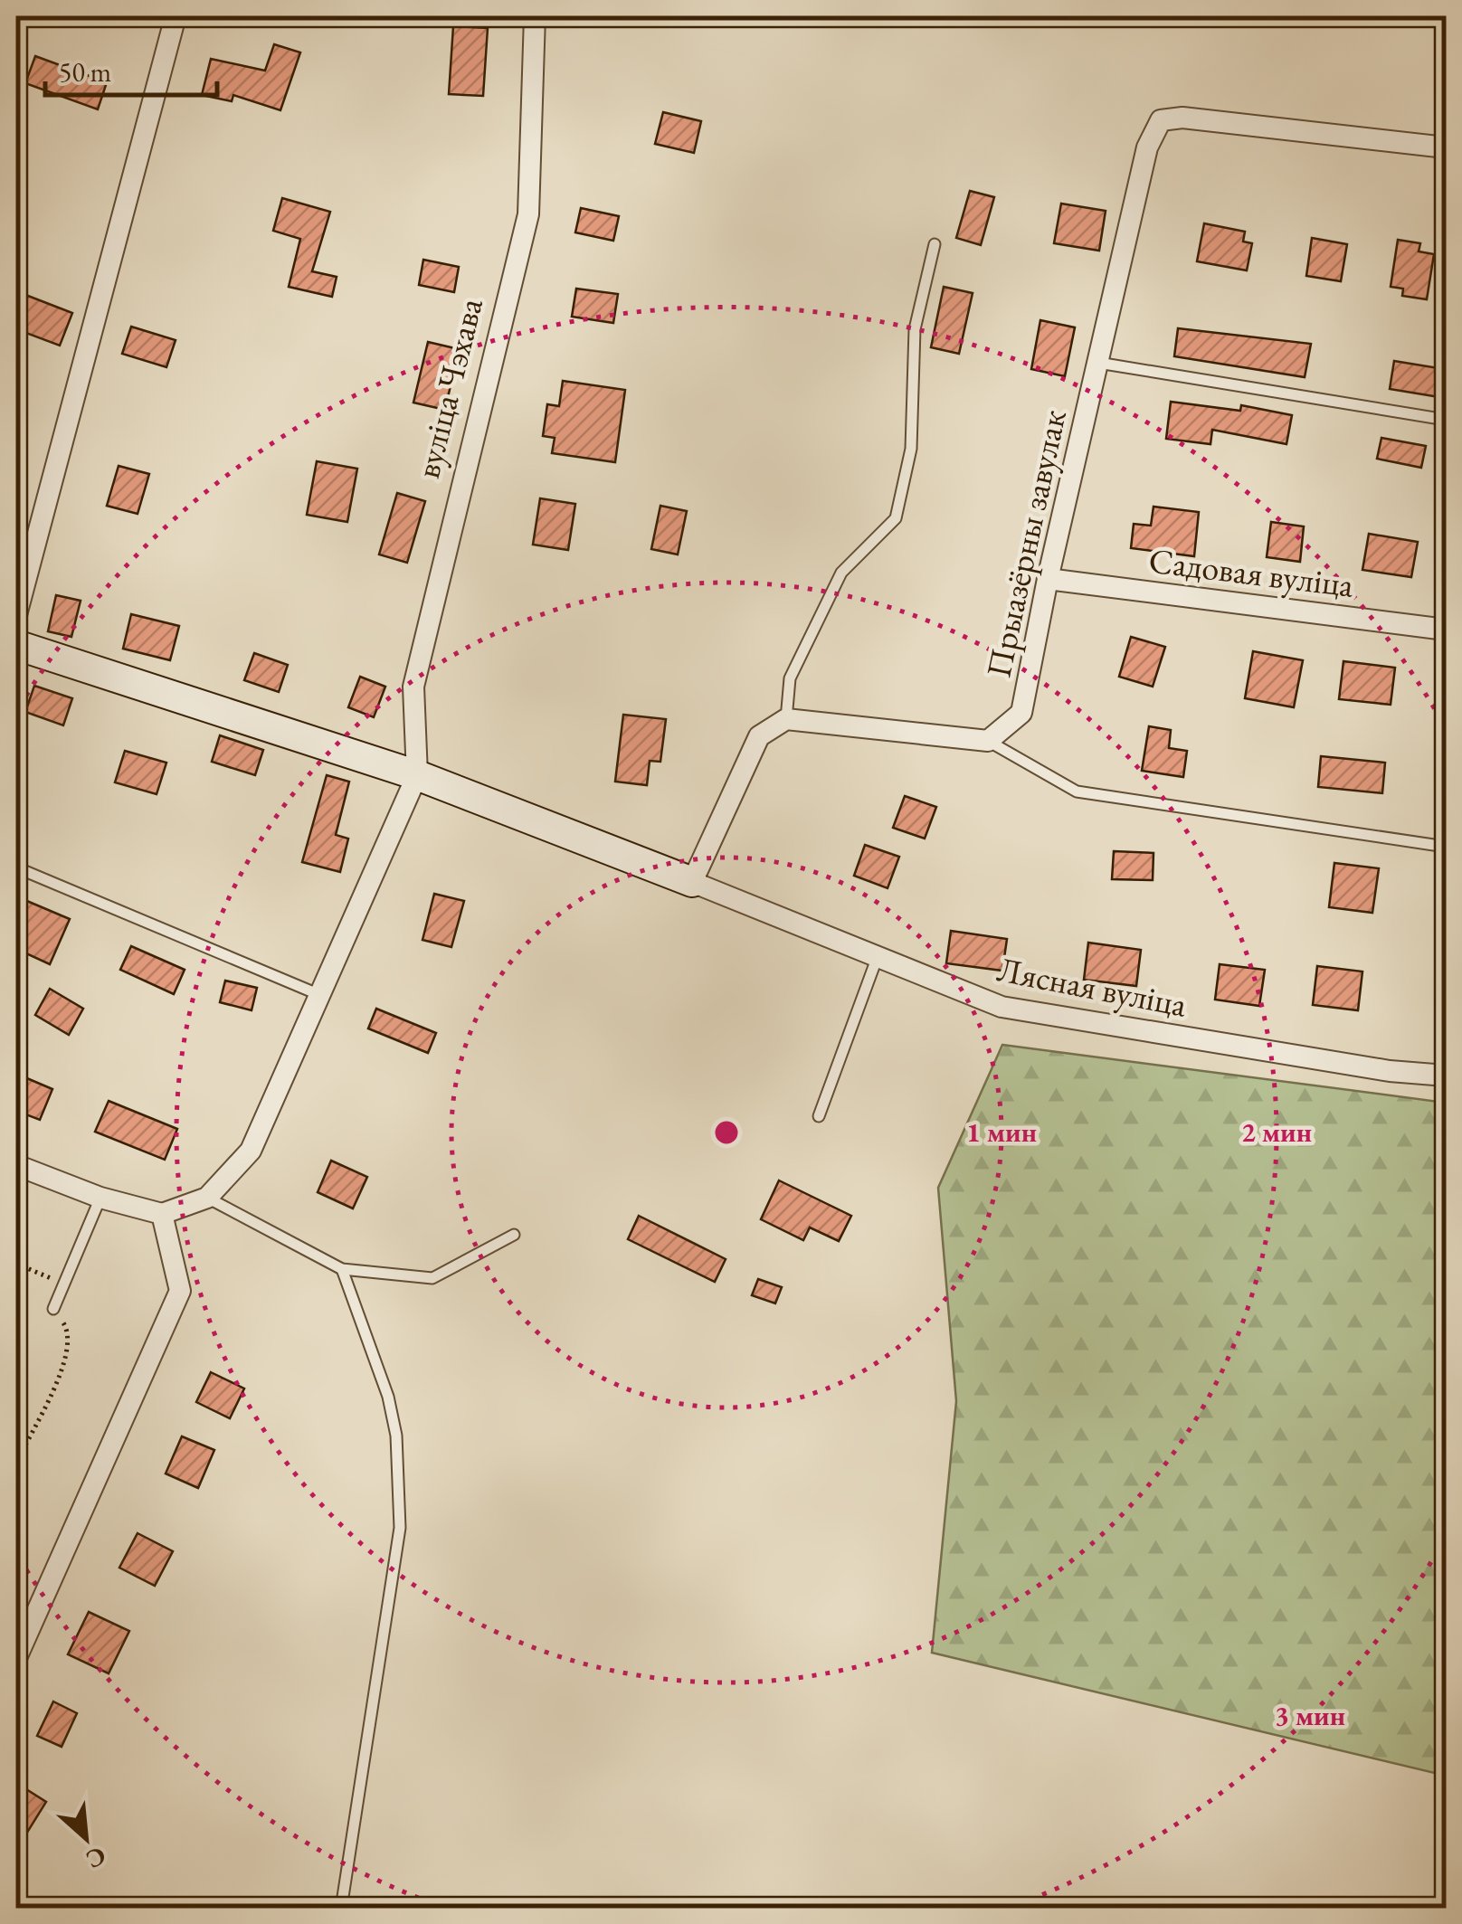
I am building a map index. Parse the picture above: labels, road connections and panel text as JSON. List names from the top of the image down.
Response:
{
  "streets": {
    "street": [
      "вуліца Чэхава",
      "Прыазёрны завулак",
      "Садовая вуліца",
      "Лясная вуліца"
    ]
  },
  "crossings": [
    ["Прыазёрны завулак", "Садовая вуліца"]
  ],
  "scale_bar": "50 m",
  "north": "bottom right",
  "rings": ["1 мин", "2 мин", "3 мин"]
}
